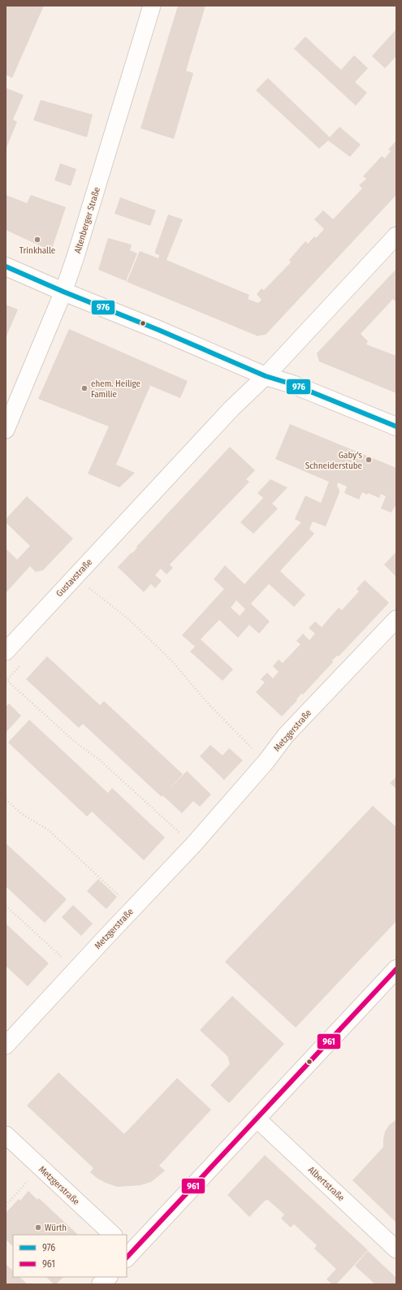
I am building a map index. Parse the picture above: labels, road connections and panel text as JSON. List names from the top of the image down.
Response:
{
  "streets": {
    "street": [
      "Altenberger Straße",
      "Gustavstraße",
      "Metzgerstraße",
      "Albertstraße"
    ]
  },
  "places": [
    "Trinkhalle",
    "ehem. Heilige Familie",
    "Gaby's Schneiderstube",
    "Würth"
  ],
  "lines": ["transit line 976", "transit line 961"],
  "legend": ["976", "961"]
}
